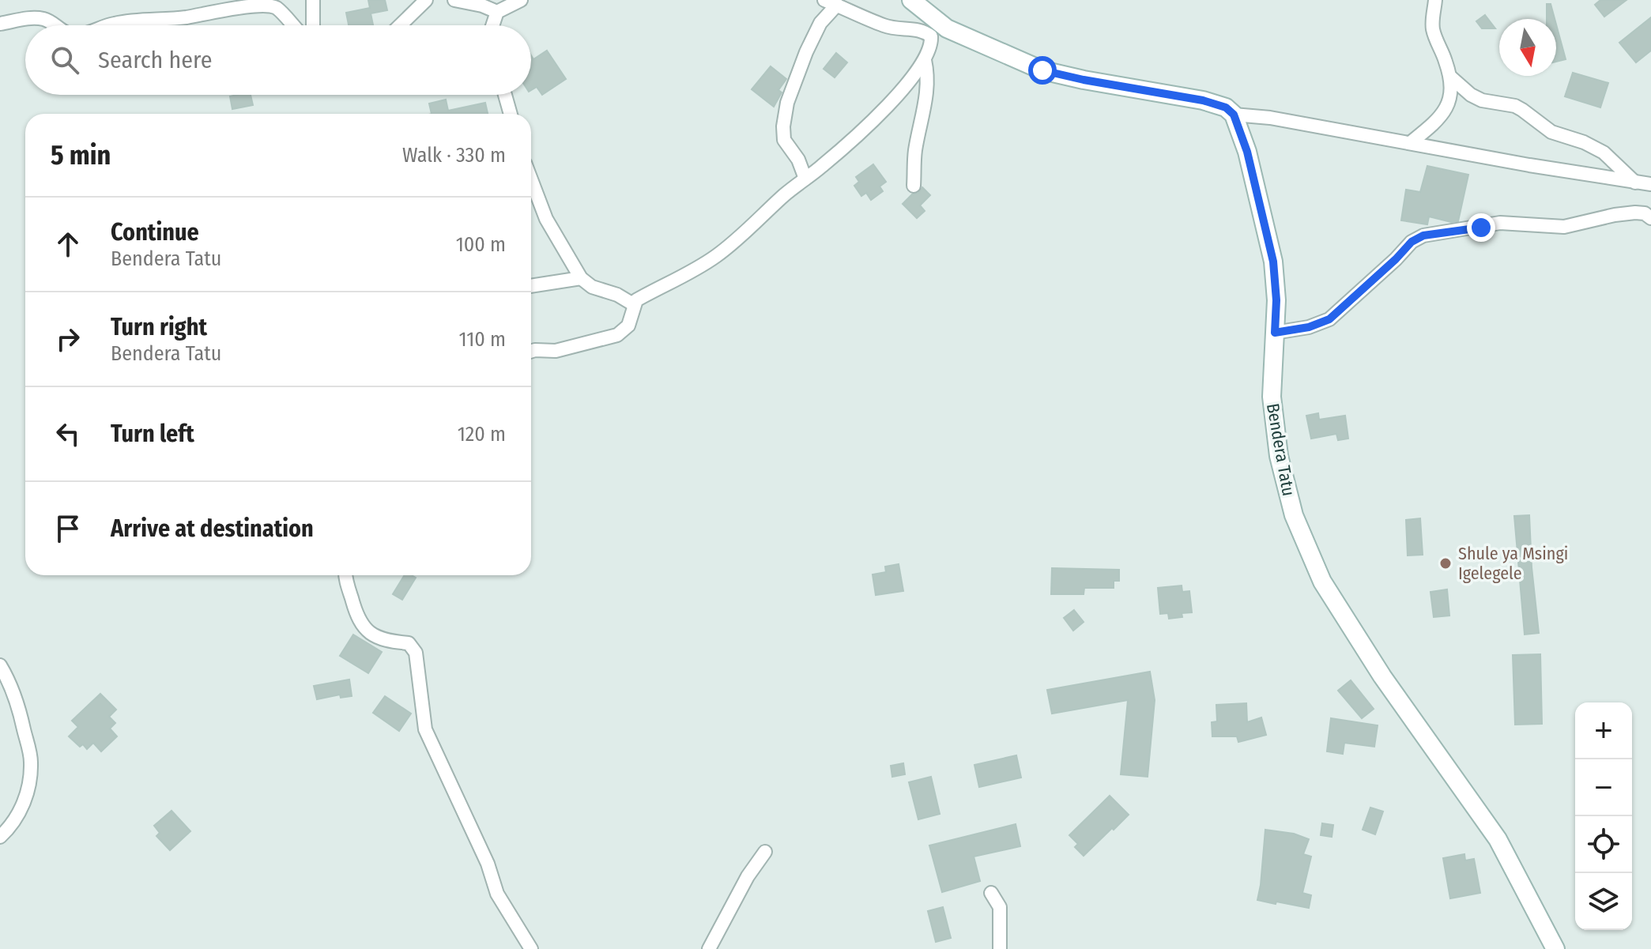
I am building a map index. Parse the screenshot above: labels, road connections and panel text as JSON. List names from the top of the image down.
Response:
{
  "streets": {
    "main road": ["Bendera Tatu"]
  },
  "places": ["Shule ya Msingi Igelegele"],
  "north": "bottom",
  "page": {
    "search": "Search here",
    "heading": ["5 min", "Walk · 330 m"],
    "list": [
      ["Continue", "Bendera Tatu", "100 m"],
      ["Turn right", "Bendera Tatu", "110 m"],
      ["Turn left", "120 m"],
      "Arrive at destination"
    ],
    "map_buttons": ["+", "−"]
  }
}
